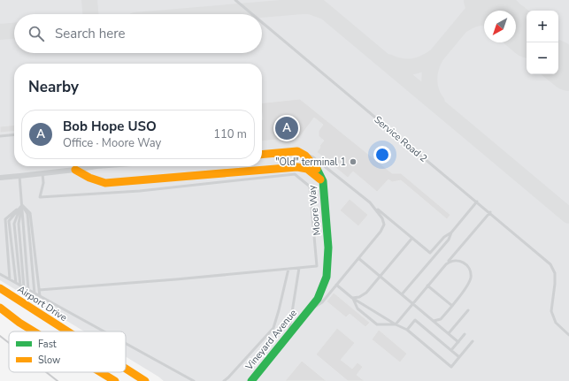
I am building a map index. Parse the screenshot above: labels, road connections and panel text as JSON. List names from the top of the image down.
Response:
{
  "streets": {
    "street": ["Moore Way", "Airport Drive", "Vineyard Avenue"],
    "lane": ["Service Road 2"]
  },
  "crossings": [
    ["Moore Way", "Vineyard Avenue"]
  ],
  "places": ["\"Old\" terminal 1"],
  "legend": ["Fast", "Slow"],
  "north": "bottom left",
  "page": {
    "map_buttons": ["+", "−"],
    "search": "Search here",
    "heading": "Nearby",
    "list": [
      {
        "mark": "A",
        "name": "Bob Hope USO",
        "note": "Office · Moore Way",
        "value": "110 m"
      }
    ],
    "pins": "A"
  }
}
